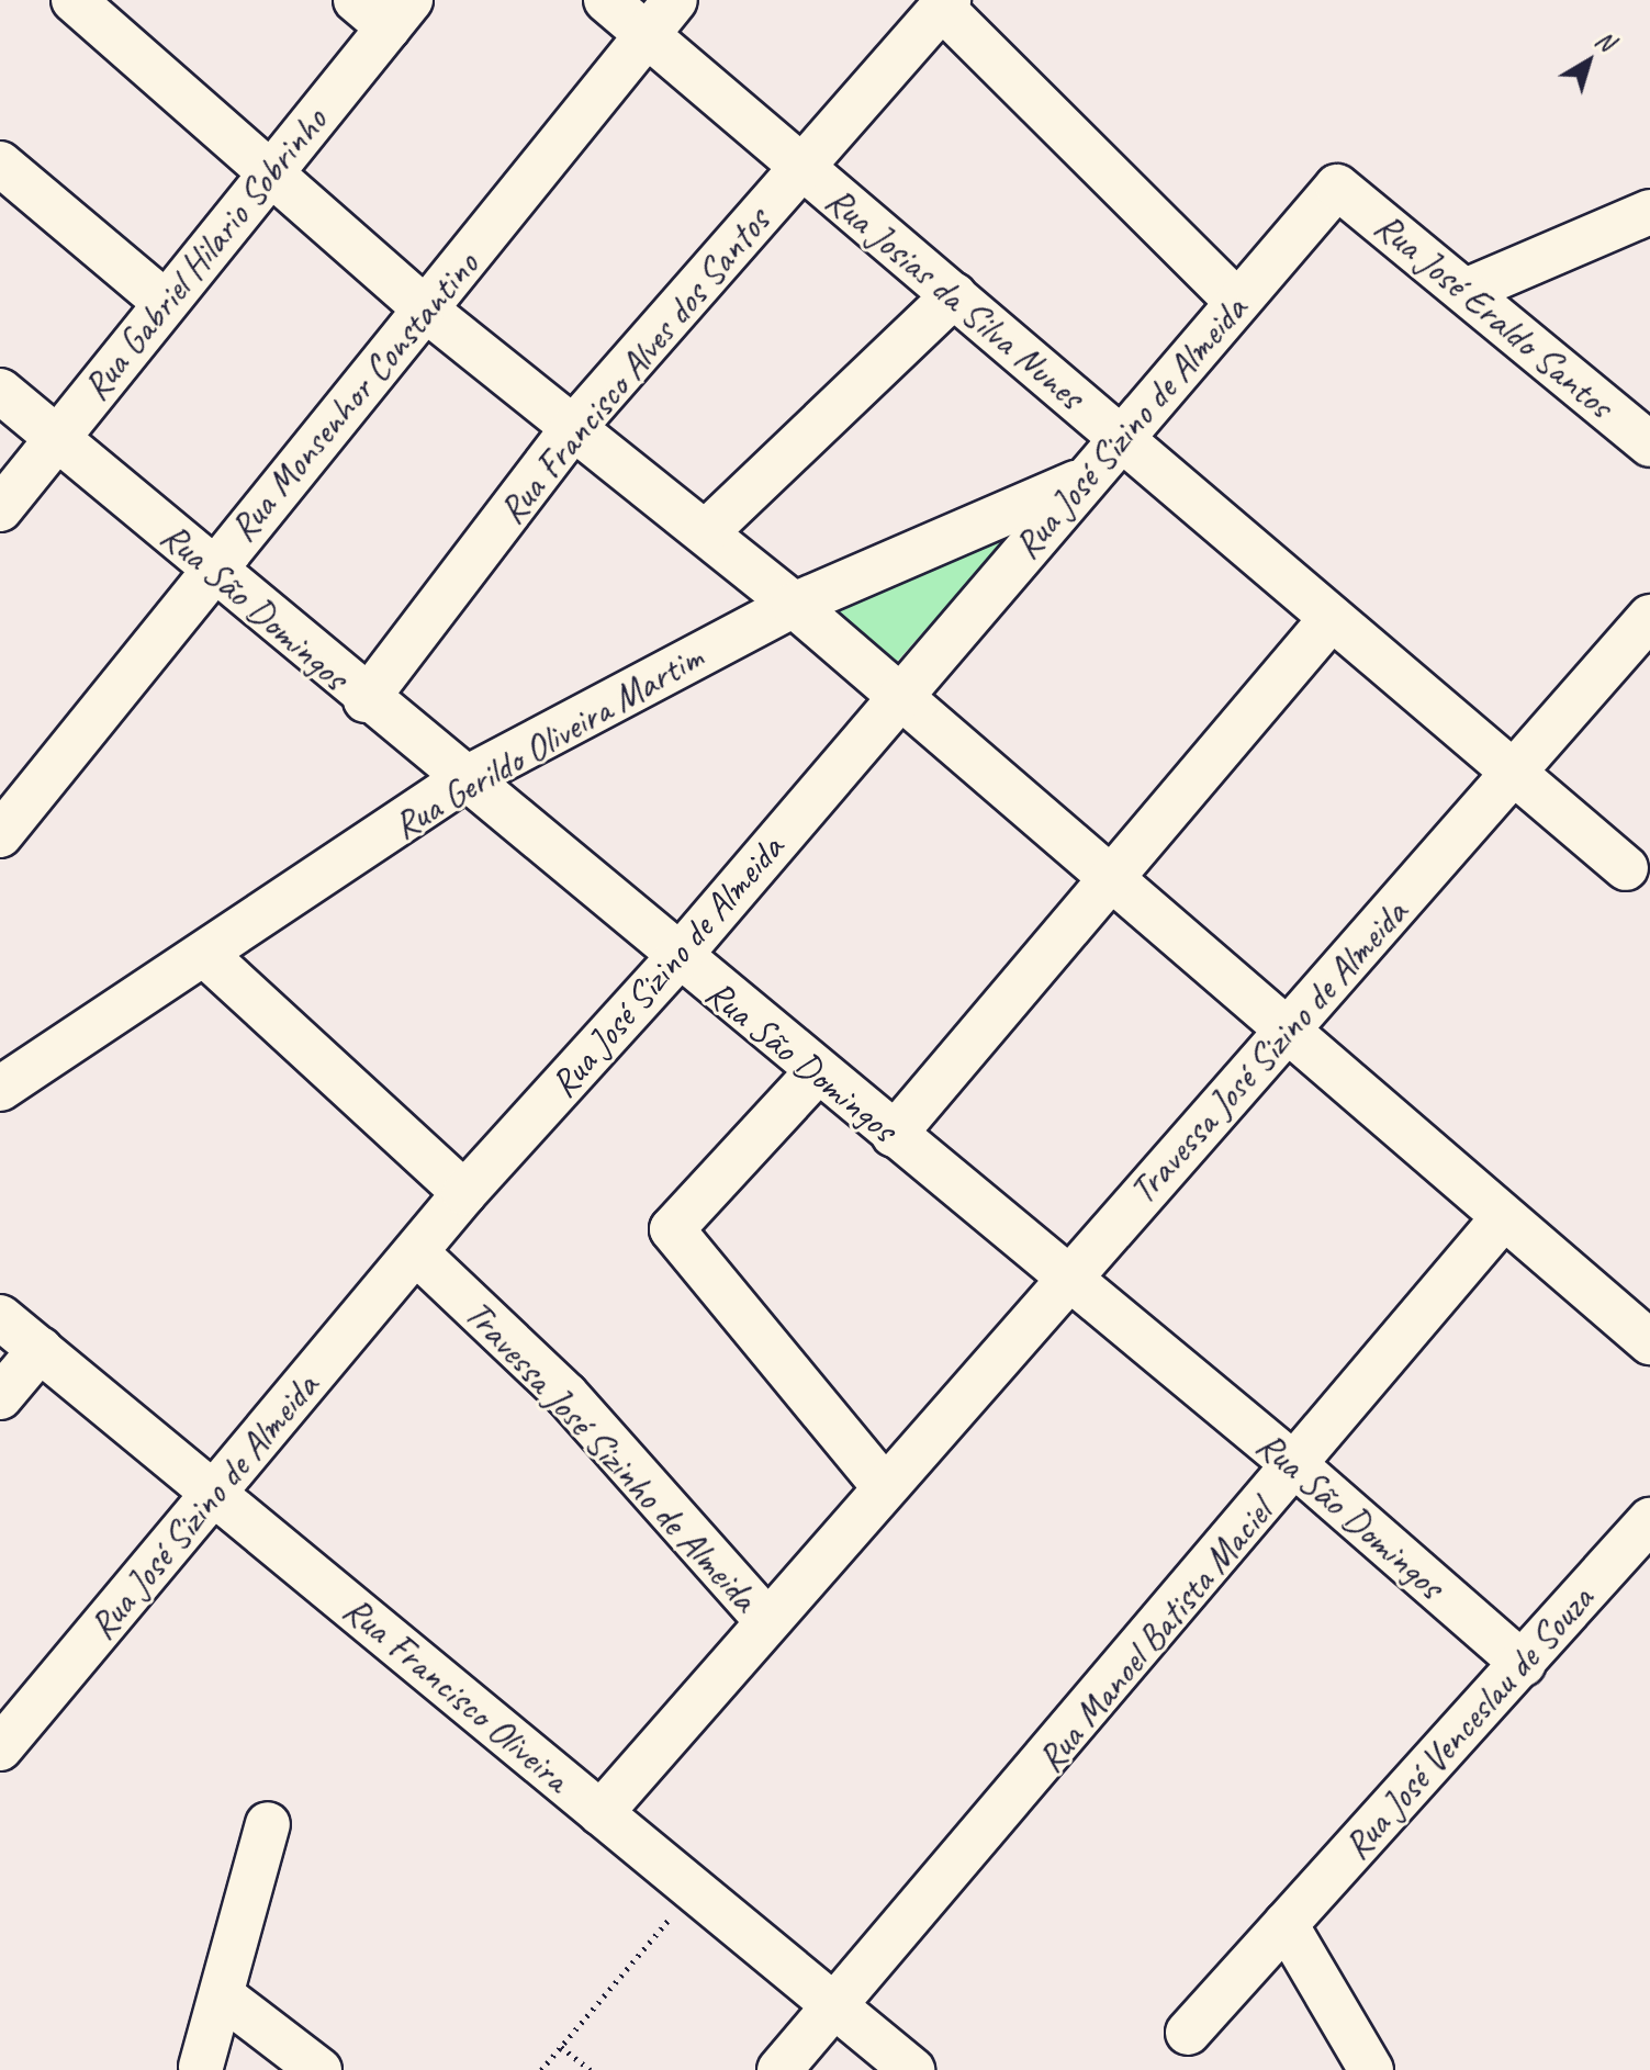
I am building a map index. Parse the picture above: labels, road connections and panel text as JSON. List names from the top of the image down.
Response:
{
  "streets": {
    "street": [
      "Rua Gabriel Hilario Sobrinho",
      "Rua Josias da Silva Nunes",
      "Rua José Eraldo Santos",
      "Rua Francisco Alves dos Santos",
      "Rua Monsenhor Constantino",
      "Rua José Sizino de Almeida",
      "Rua São Domingos",
      "Rua Gerildo Oliveira Martim",
      "Travessa José Sizino de Almeida",
      "Travessa José Sizinho de Almeida",
      "Rua Manoel Batista Maciel",
      "Rua Francisco Oliveira",
      "Rua José Venceslau de Souza"
    ]
  },
  "crossings": [
    ["Rua Gabriel Hilario Sobrinho", "Rua São Domingos"],
    ["Rua Josias da Silva Nunes", "Rua Francisco Alves dos Santos"],
    ["Rua Josias da Silva Nunes", "Rua Monsenhor Constantino"],
    ["Rua Josias da Silva Nunes", "Rua José Sizino de Almeida"],
    ["Rua Josias da Silva Nunes", "Travessa José Sizino de Almeida"],
    ["Rua José Eraldo Santos", "Rua José Sizino de Almeida"],
    ["Rua Francisco Alves dos Santos", "Rua São Domingos"],
    ["Rua Monsenhor Constantino", "Rua São Domingos"],
    ["Rua José Sizino de Almeida", "Rua São Domingos"],
    ["Rua José Sizino de Almeida", "Rua Gerildo Oliveira Martim"],
    ["Rua José Sizino de Almeida", "Travessa José Sizinho de Almeida"],
    ["Rua José Sizino de Almeida", "Rua Francisco Oliveira"],
    ["Rua São Domingos", "Rua Gerildo Oliveira Martim"],
    ["Rua São Domingos", "Travessa José Sizino de Almeida"],
    ["Rua São Domingos", "Rua Manoel Batista Maciel"],
    ["Rua São Domingos", "Rua José Venceslau de Souza"],
    ["Travessa José Sizino de Almeida", "Travessa José Sizinho de Almeida"],
    ["Travessa José Sizino de Almeida", "Rua Francisco Oliveira"],
    ["Rua Manoel Batista Maciel", "Rua Francisco Oliveira"]
  ],
  "north": "top right"
}
